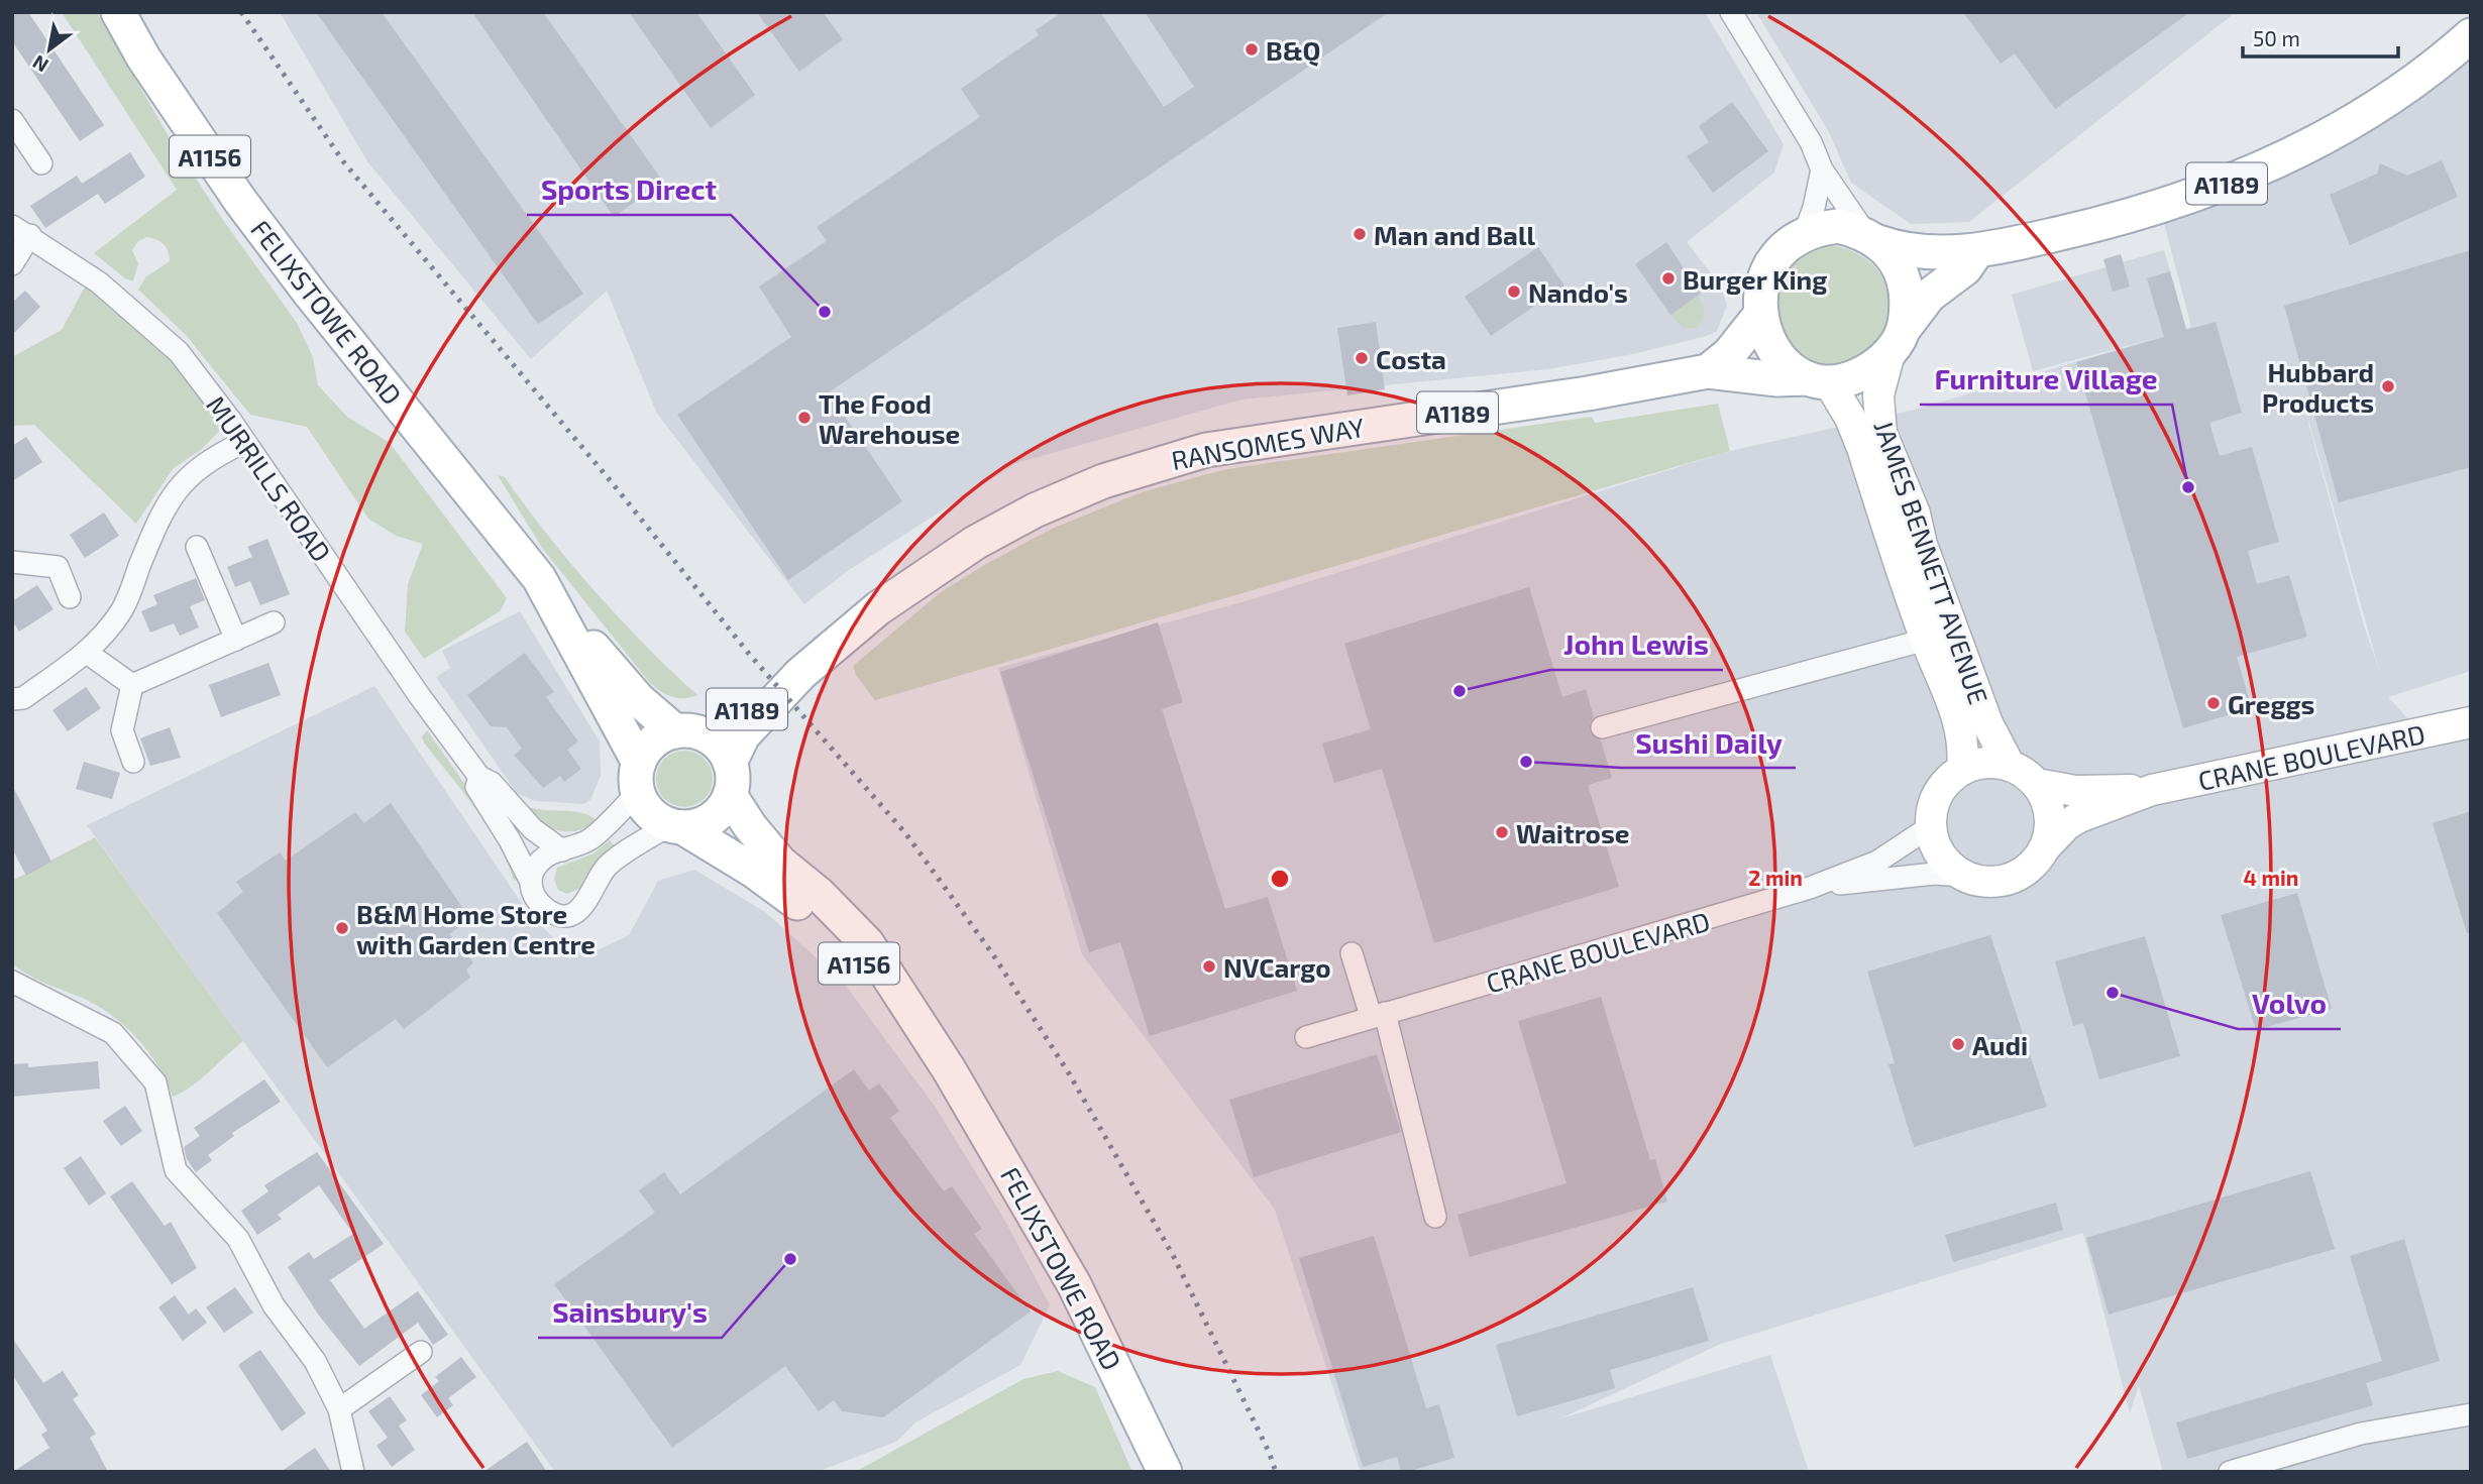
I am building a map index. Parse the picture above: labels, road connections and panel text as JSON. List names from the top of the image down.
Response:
{
  "streets": {
    "main road": [
      "A1156",
      "A1189",
      "FELIXSTOWE ROAD",
      "RANSOMES WAY"
    ],
    "street": ["MURRILLS ROAD", "JAMES BENNETT AVENUE", "CRANE BOULEVARD"]
  },
  "crossings": [
    ["A1189", "RANSOMES WAY"],
    ["A1189", "JAMES BENNETT AVENUE"],
    ["FELIXSTOWE ROAD", "RANSOMES WAY"],
    ["FELIXSTOWE ROAD", "MURRILLS ROAD"],
    ["RANSOMES WAY", "MURRILLS ROAD"],
    ["RANSOMES WAY", "JAMES BENNETT AVENUE"],
    ["JAMES BENNETT AVENUE", "CRANE BOULEVARD"]
  ],
  "places": [
    "B&Q",
    "Man and Ball",
    "Burger King",
    "Nando's",
    "Sports Direct",
    "Costa",
    "Hubbard Products",
    "The Food Warehouse",
    "Furniture Village",
    "John Lewis",
    "Greggs",
    "Sushi Daily",
    "Waitrose",
    "B&M Home Store with Garden Centre",
    "NVCargo",
    "Volvo",
    "Audi",
    "Sainsbury's"
  ],
  "scale_bar": "50 m",
  "north": "bottom left",
  "rings": ["2 min", "4 min"]
}
